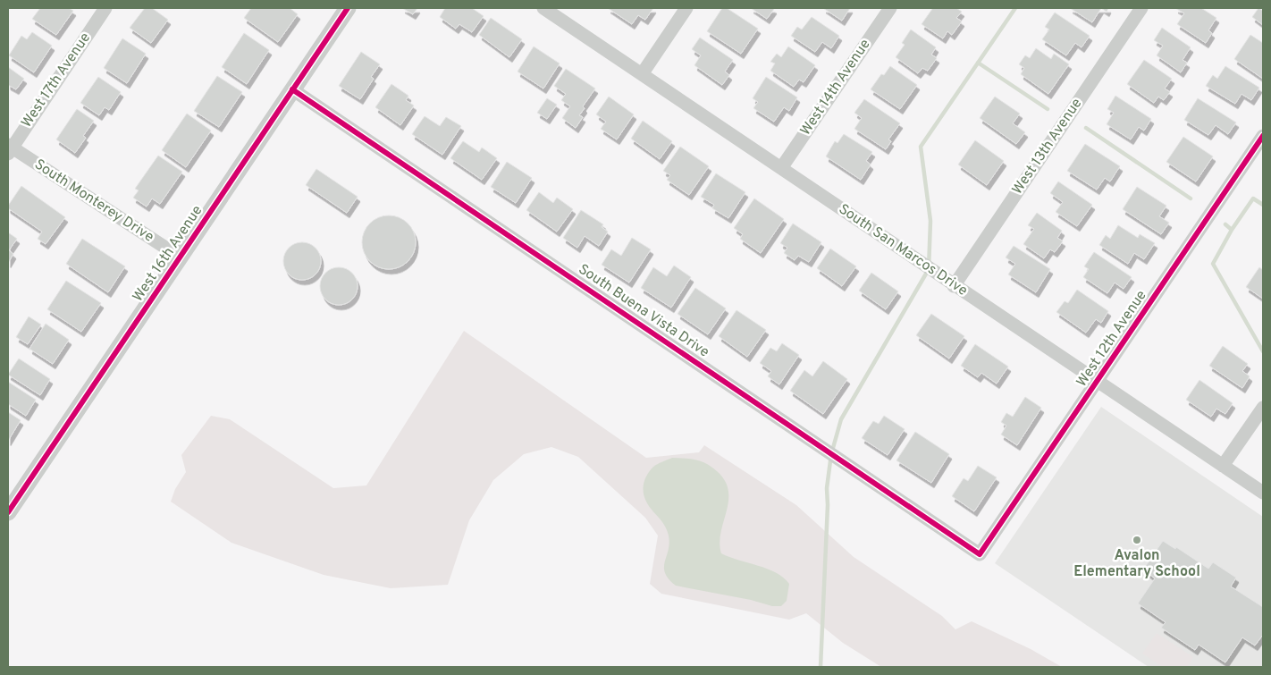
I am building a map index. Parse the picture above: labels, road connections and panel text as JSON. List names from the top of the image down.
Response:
{
  "streets": {
    "street": [
      "West 17th Avenue",
      "West 14th Avenue",
      "West 13th Avenue",
      "South Monterey Drive",
      "South San Marcos Drive",
      "West 16th Avenue",
      "South Buena Vista Drive",
      "West 12th Avenue"
    ]
  },
  "crossings": [
    ["West 17th Avenue", "South Monterey Drive"],
    ["West 14th Avenue", "South San Marcos Drive"],
    ["West 13th Avenue", "South San Marcos Drive"],
    ["South Monterey Drive", "West 16th Avenue"],
    ["South San Marcos Drive", "West 12th Avenue"],
    ["West 16th Avenue", "South Buena Vista Drive"],
    ["South Buena Vista Drive", "West 12th Avenue"]
  ],
  "places": ["Avalon Elementary School"]
}
